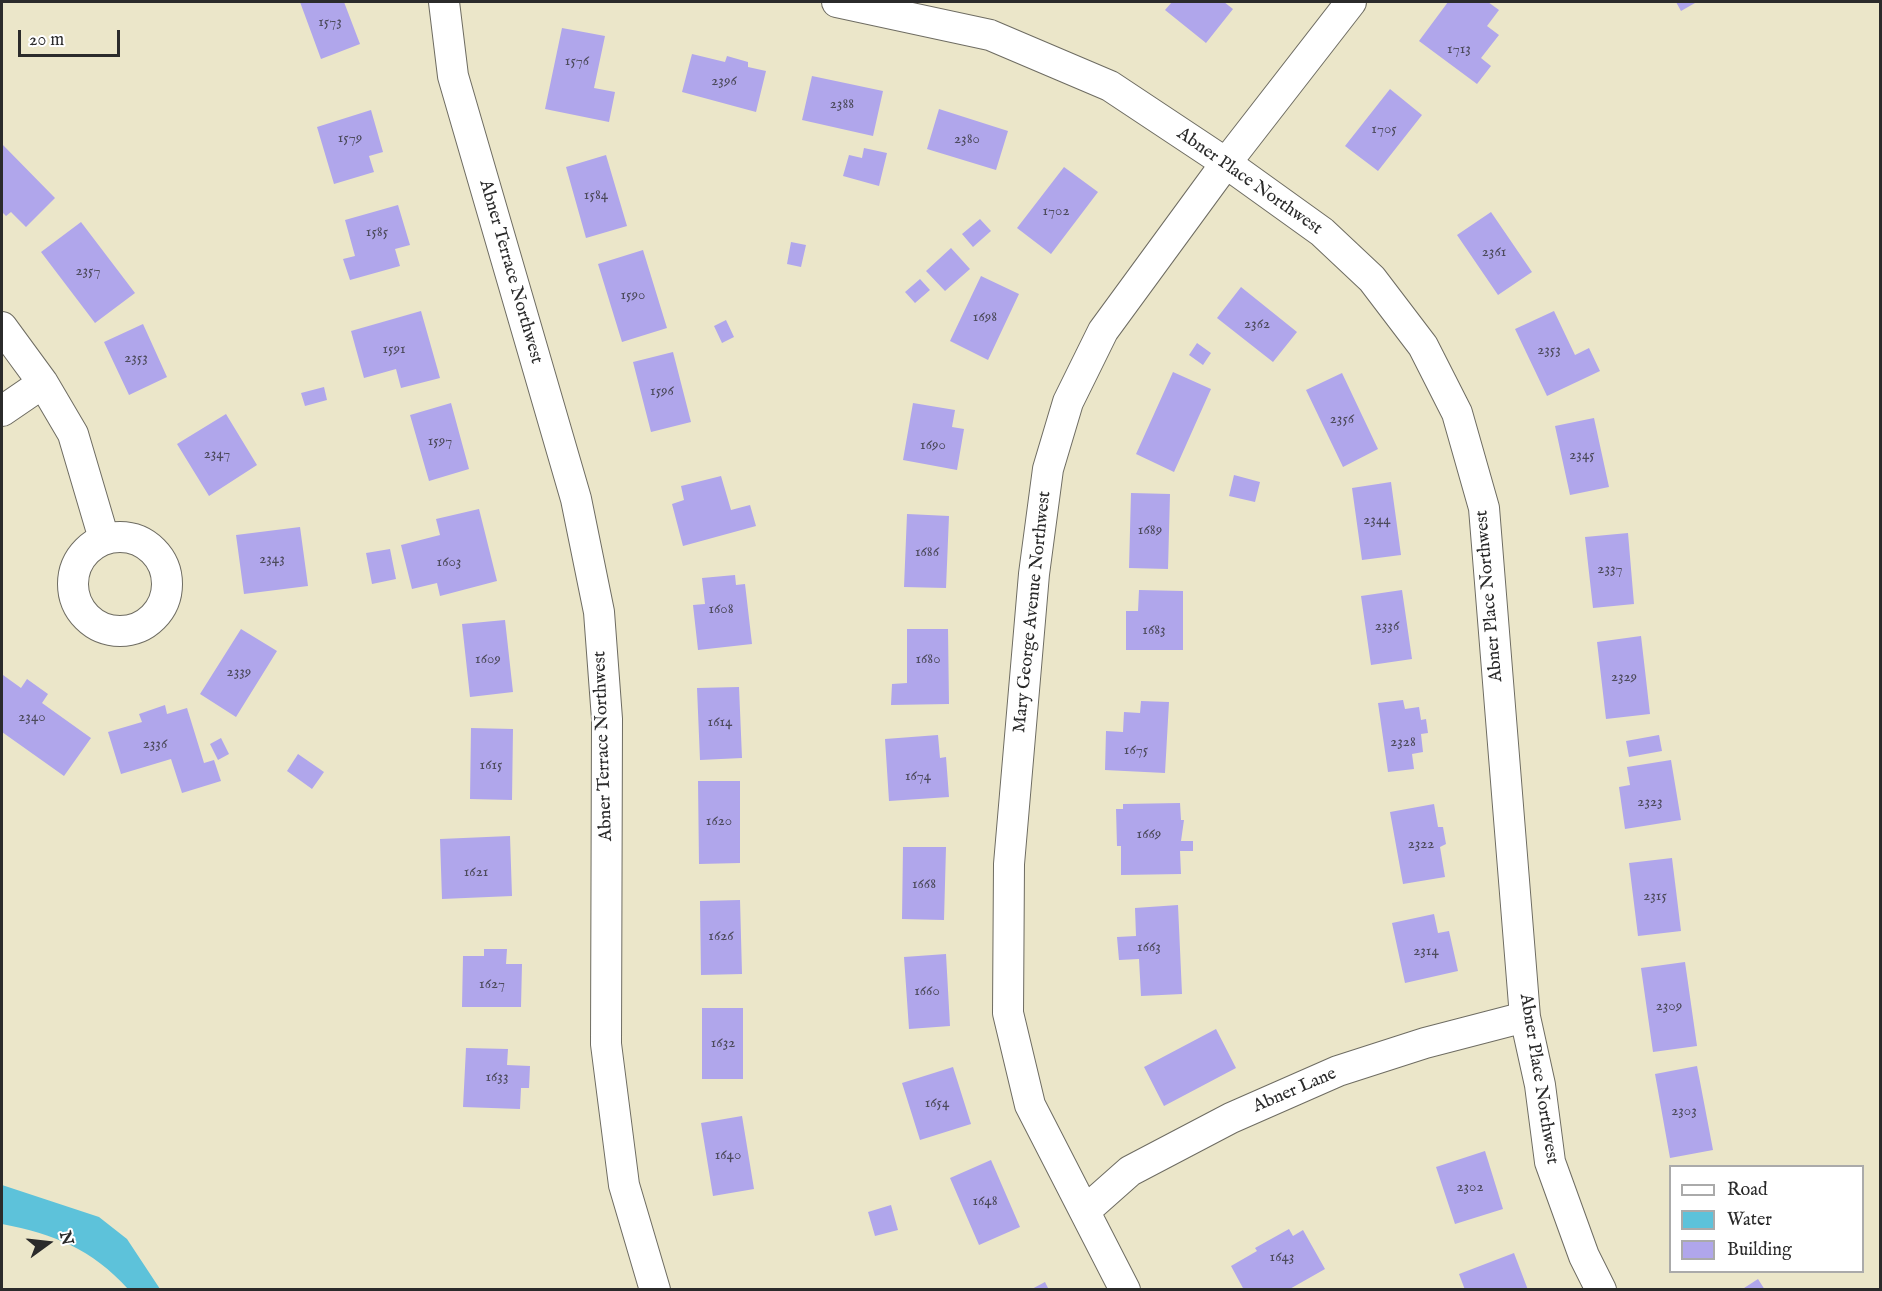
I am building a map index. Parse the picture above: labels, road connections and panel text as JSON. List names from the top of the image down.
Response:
{
  "streets": {
    "street": [
      "Abner Place Northwest",
      "Abner Terrace Northwest",
      "Mary George Avenue Northwest",
      "Abner Lane"
    ]
  },
  "crossings": [
    ["Abner Place Northwest", "Mary George Avenue Northwest"],
    ["Abner Place Northwest", "Abner Lane"],
    ["Mary George Avenue Northwest", "Abner Lane"]
  ],
  "house_numbers": [
    "1573",
    "1713",
    "1576",
    "2396",
    "2388",
    "1705",
    "1579",
    "2380",
    "1584",
    "1702",
    "1585",
    "2361",
    "2357",
    "1590",
    "1698",
    "2362",
    "1591",
    "2353",
    "2353",
    "1596",
    "2356",
    "1597",
    "1690",
    "2347",
    "2345",
    "2344",
    "1689",
    "1686",
    "2343",
    "1603",
    "2337",
    "1608",
    "2336",
    "1683",
    "1609",
    "1680",
    "2339",
    "2329",
    "2340",
    "1614",
    "2328",
    "2336",
    "1675",
    "1615",
    "1674",
    "2323",
    "1620",
    "1669",
    "2322",
    "1621",
    "1668",
    "2315",
    "1626",
    "1663",
    "2314",
    "1627",
    "1660",
    "2309",
    "1632",
    "1633",
    "1654",
    "2303",
    "1640",
    "2302",
    "1648",
    "1643"
  ],
  "legend": ["Road", "Water", "Building"],
  "scale_bar": "20 m",
  "north": "right"
}
